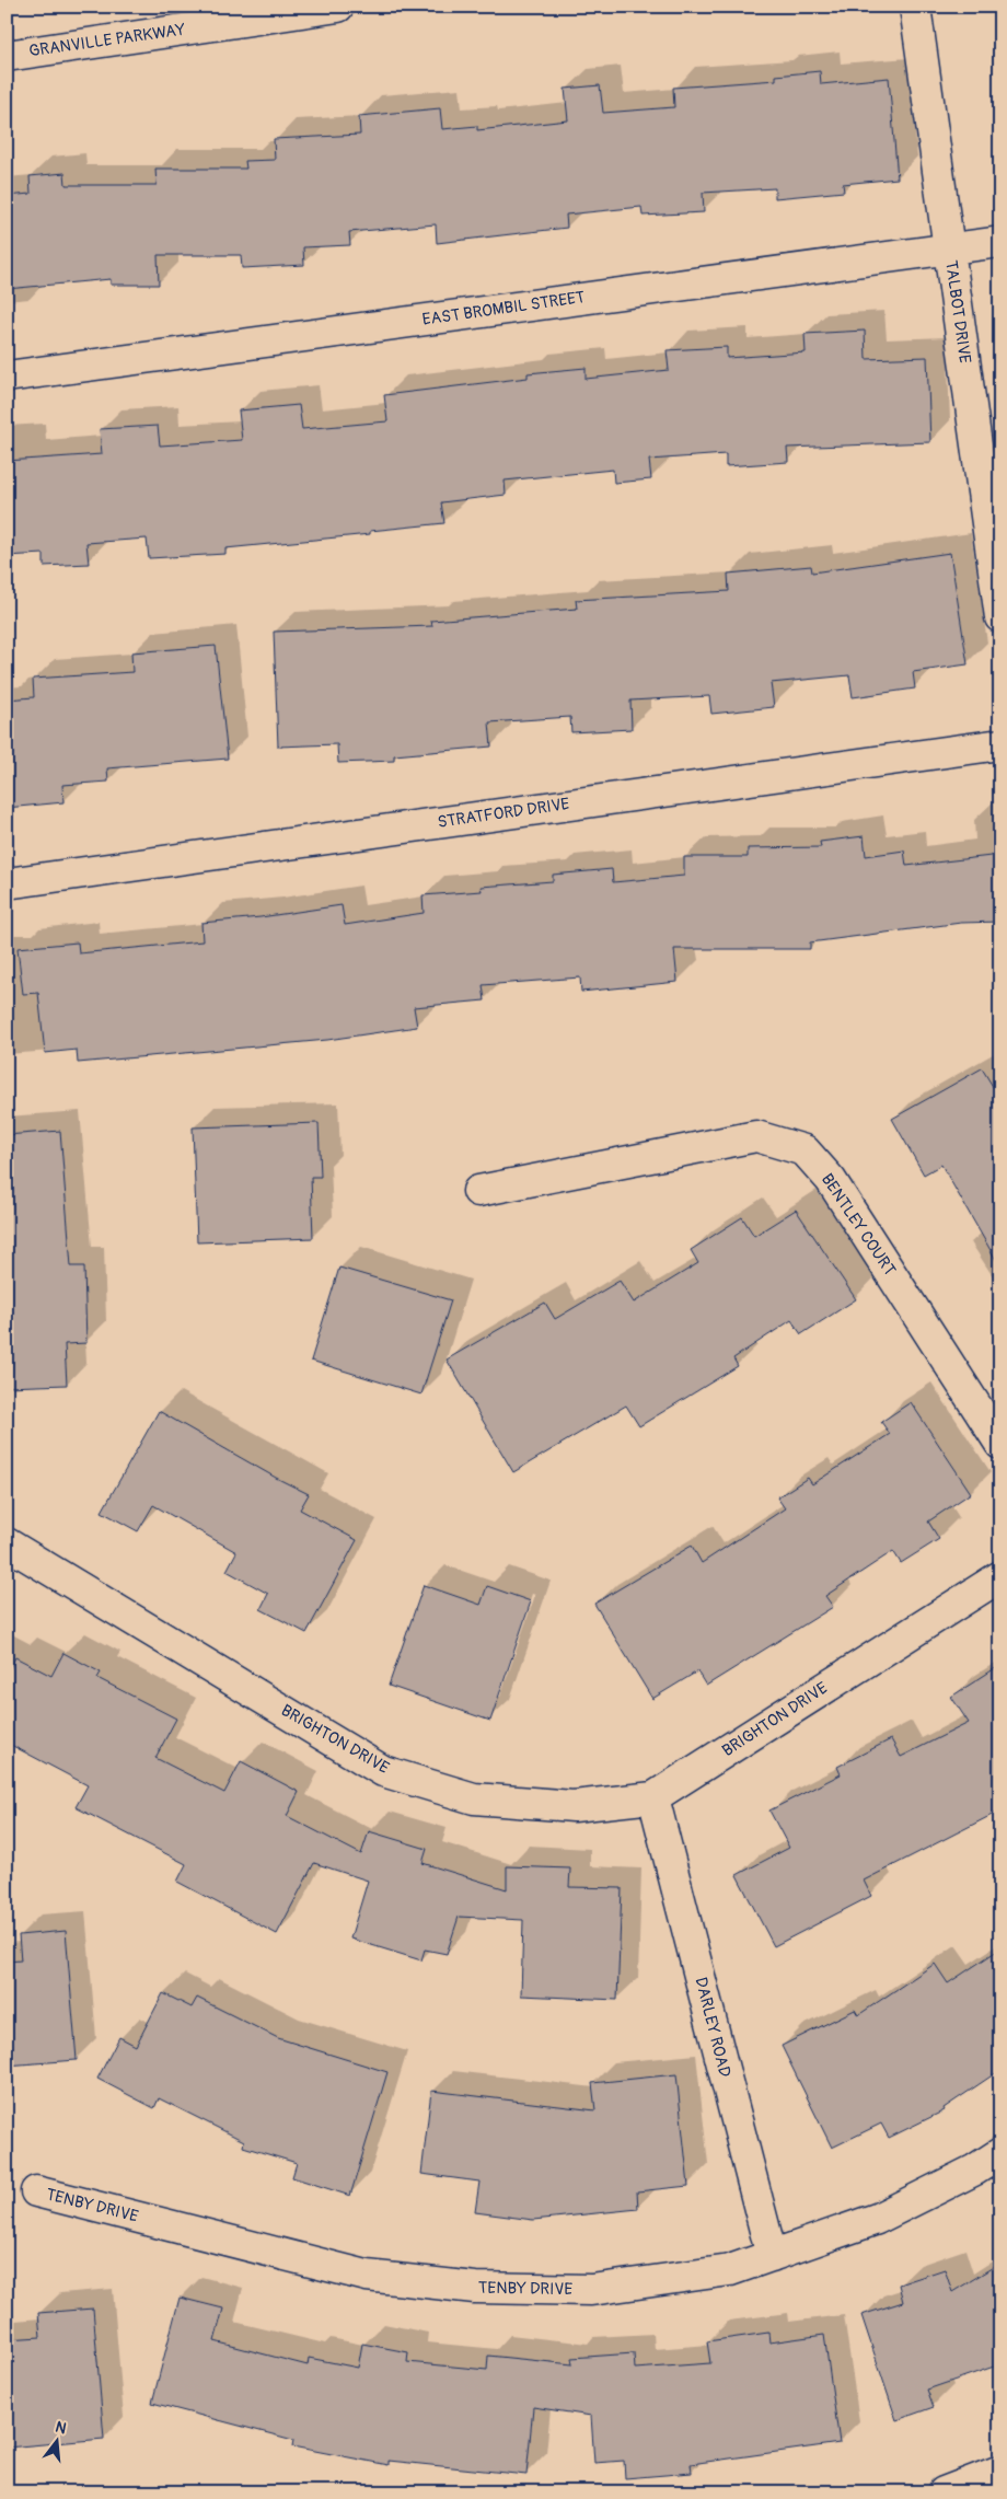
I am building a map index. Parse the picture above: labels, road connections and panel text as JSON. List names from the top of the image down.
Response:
{
  "streets": {
    "street": [
      "GRANVILLE PARKWAY",
      "EAST BROMBIL STREET",
      "TALBOT DRIVE",
      "STRATFORD DRIVE",
      "BENTLEY COURT",
      "BRIGHTON DRIVE",
      "DARLEY ROAD",
      "TENBY DRIVE"
    ]
  },
  "crossings": [
    ["EAST BROMBIL STREET", "TALBOT DRIVE"],
    ["BRIGHTON DRIVE", "DARLEY ROAD"],
    ["DARLEY ROAD", "TENBY DRIVE"]
  ],
  "north": "top"
}
